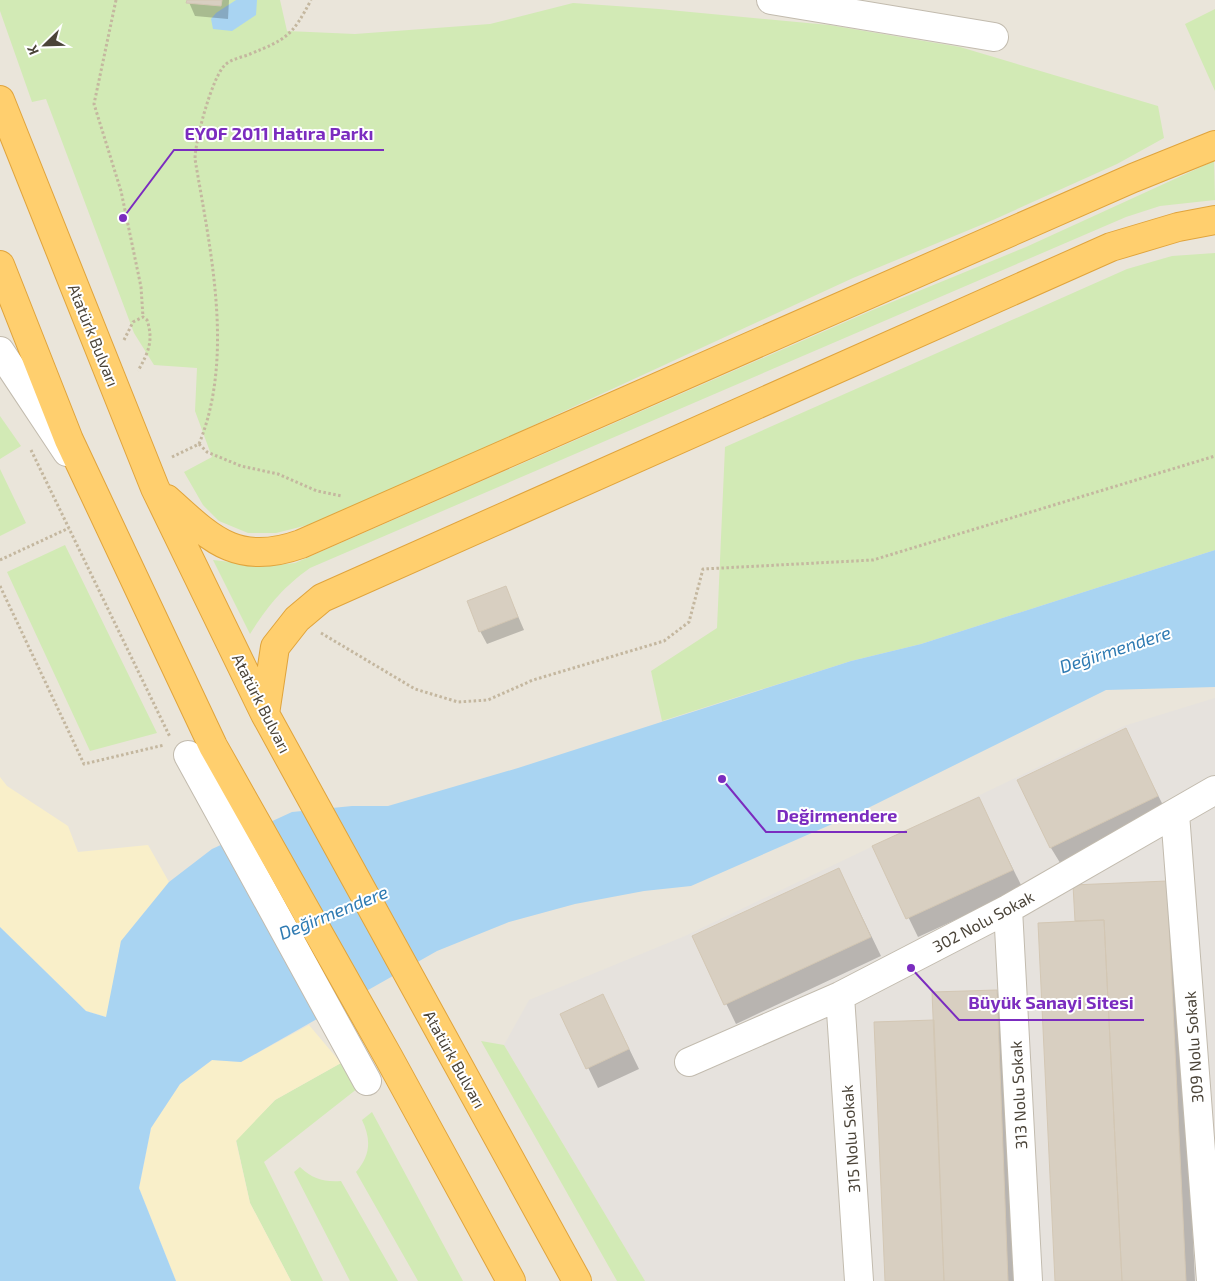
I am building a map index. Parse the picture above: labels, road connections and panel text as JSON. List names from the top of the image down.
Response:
{
  "streets": {
    "highway": ["Atatürk Bulvarı"],
    "street": [
      "302 Nolu Sokak",
      "309 Nolu Sokak",
      "313 Nolu Sokak",
      "315 Nolu Sokak"
    ]
  },
  "crossings": [
    ["302 Nolu Sokak", "309 Nolu Sokak"],
    ["302 Nolu Sokak", "313 Nolu Sokak"],
    ["302 Nolu Sokak", "315 Nolu Sokak"]
  ],
  "water": ["Değirmendere"],
  "places": ["EYOF 2011 Hatıra Parkı", "Değirmendere", "Büyük Sanayi Sitesi"],
  "north": "bottom left"
}
